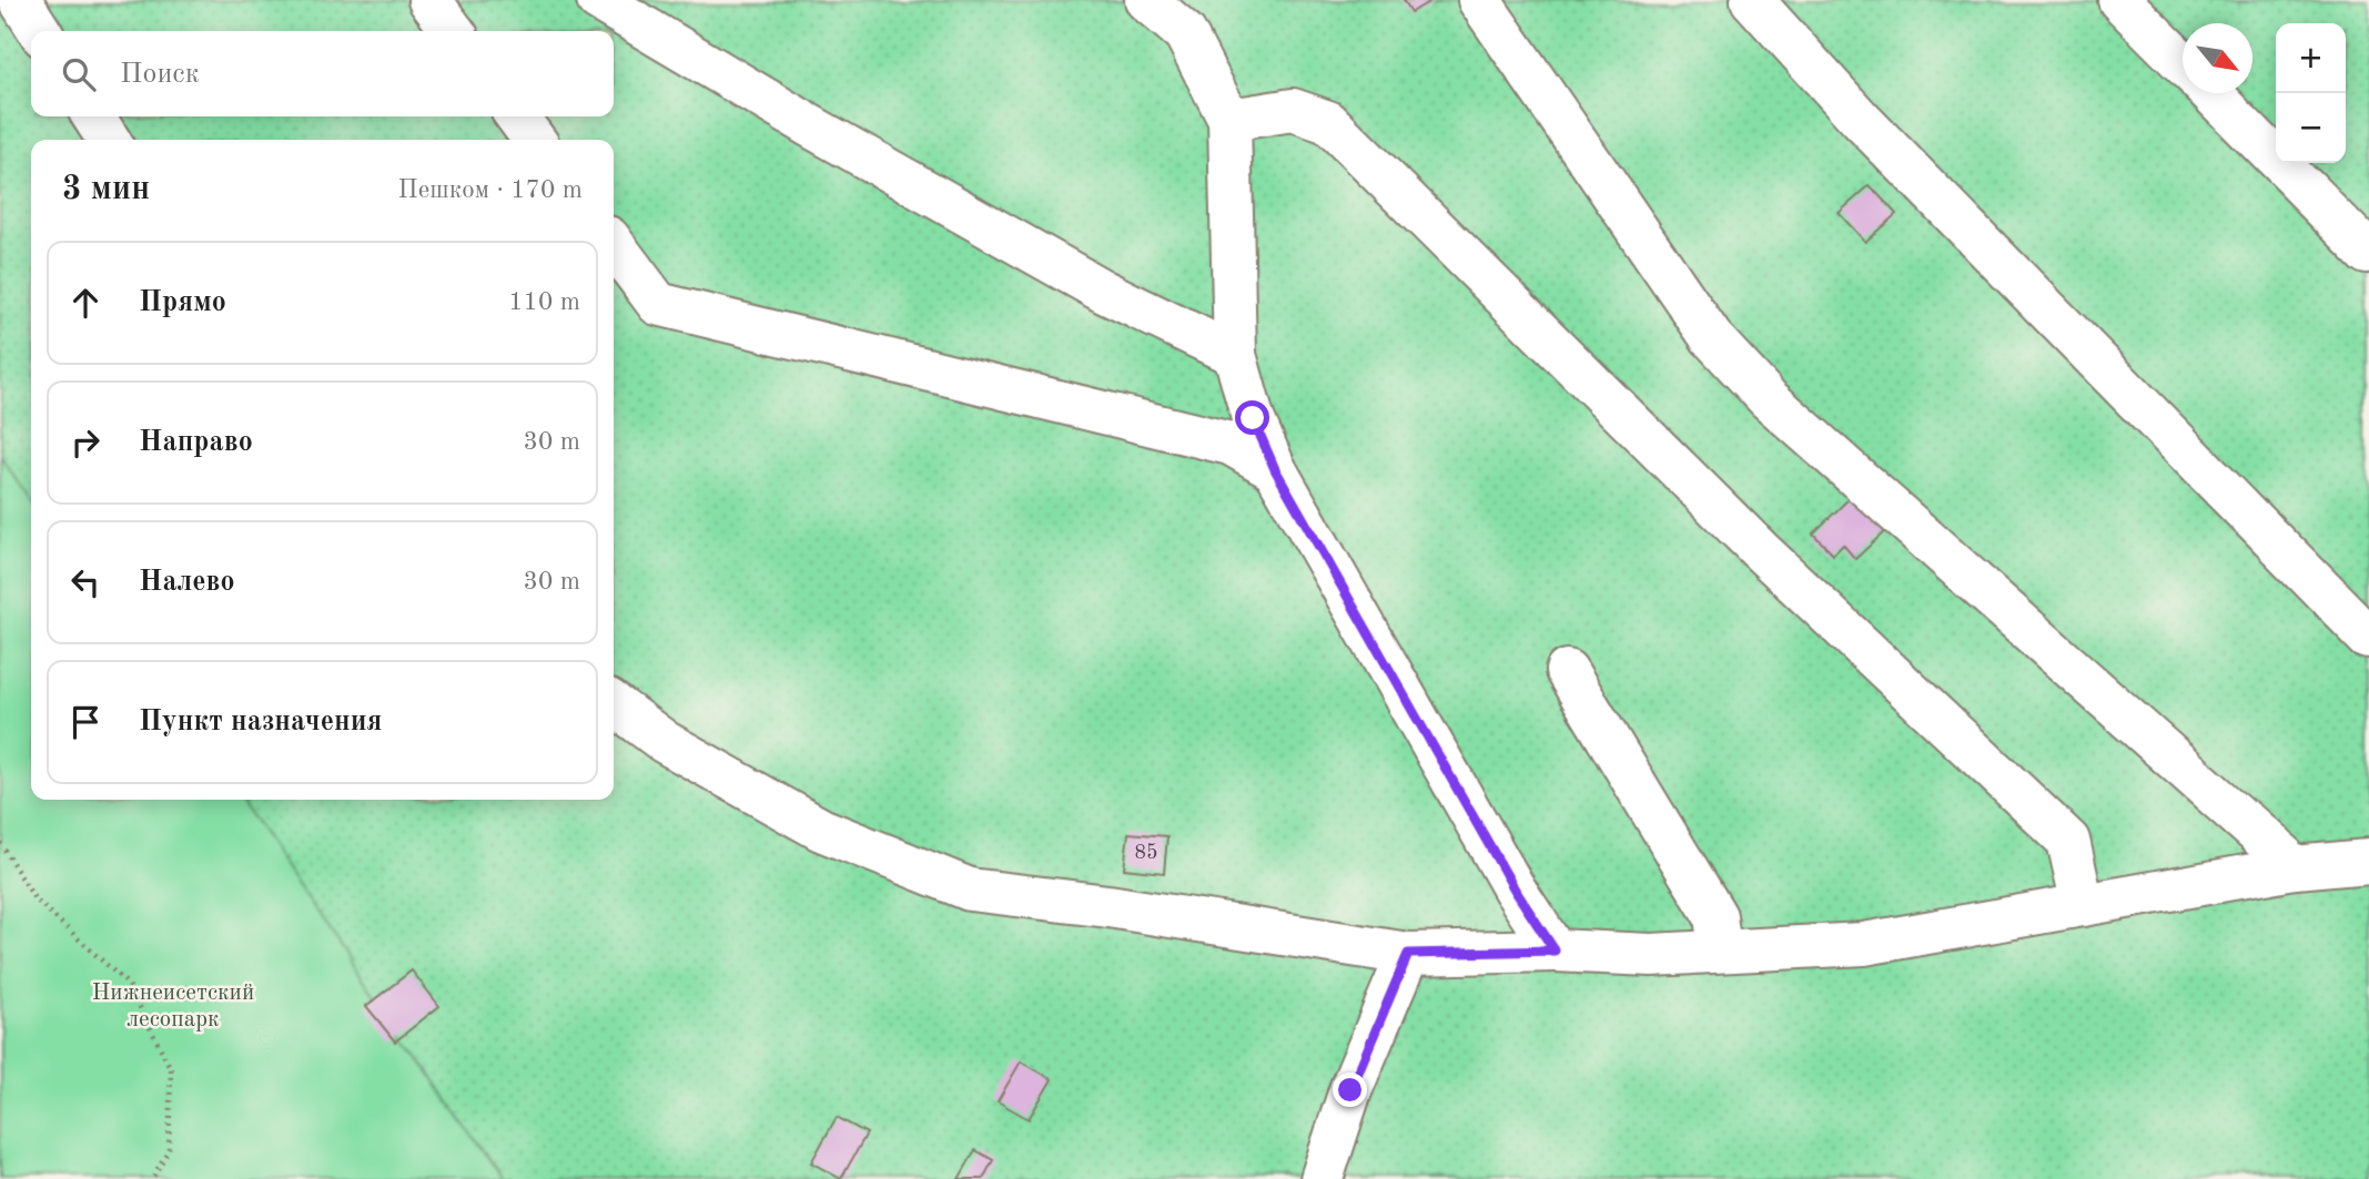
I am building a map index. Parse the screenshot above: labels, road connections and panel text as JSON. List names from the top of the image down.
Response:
{
  "parks": ["Нижнеисетский лесопарк"],
  "house_numbers": ["85"],
  "north": "bottom right",
  "page": {
    "map_buttons": ["+", "−"],
    "search": "Поиск",
    "heading": ["3 мин", "Пешком · 170 m"],
    "list": [
      ["Прямо", "110 m"],
      ["Направо", "30 m"],
      ["Налево", "30 m"],
      "Пункт назначения"
    ]
  }
}
